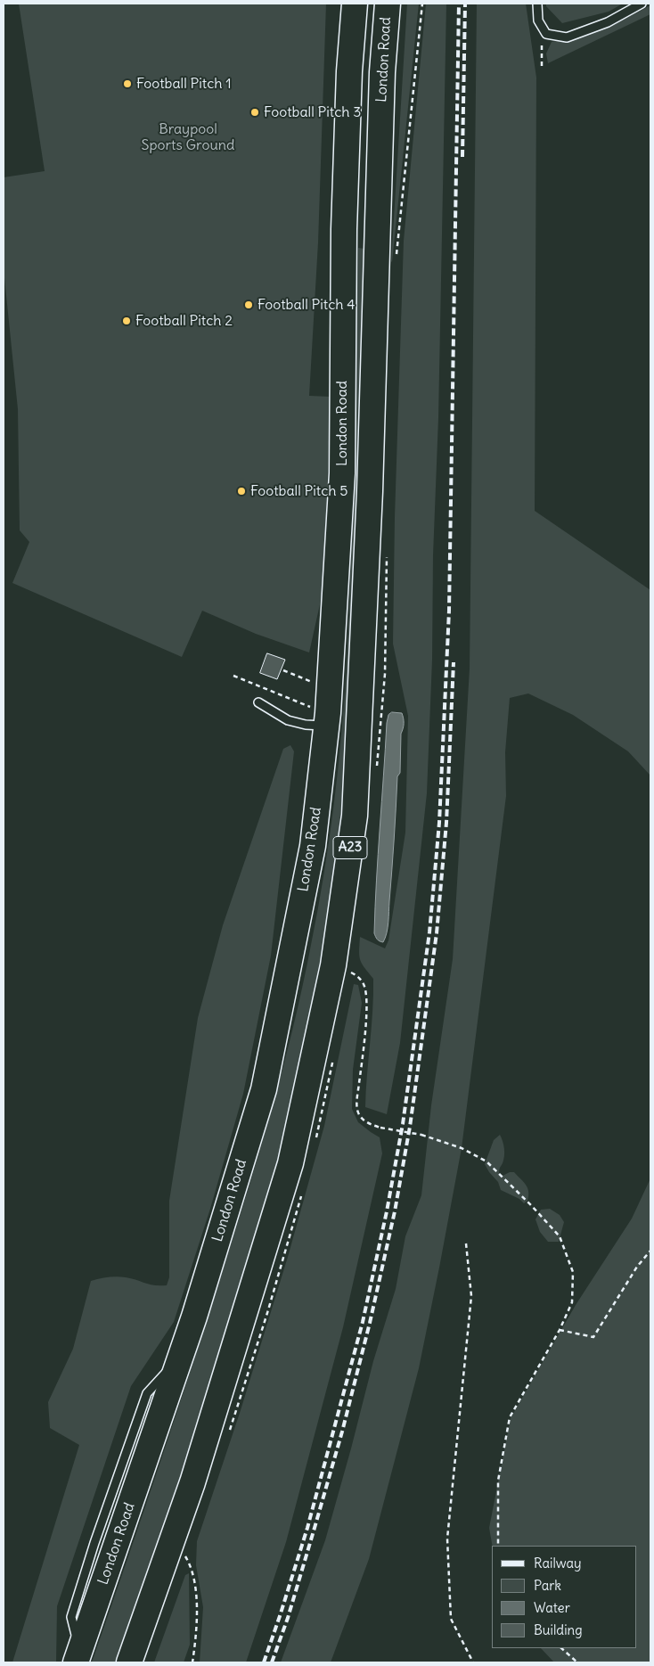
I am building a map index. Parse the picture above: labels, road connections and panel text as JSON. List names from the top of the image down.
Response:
{
  "streets": {
    "highway": ["London Road", "A23"]
  },
  "parks": ["Braypool Sports Ground"],
  "places": [
    "Football Pitch 1",
    "Football Pitch 3",
    "Football Pitch 4",
    "Football Pitch 2",
    "Football Pitch 5"
  ],
  "legend": [
    "Railway",
    "Park",
    "Water",
    "Building"
  ]
}
